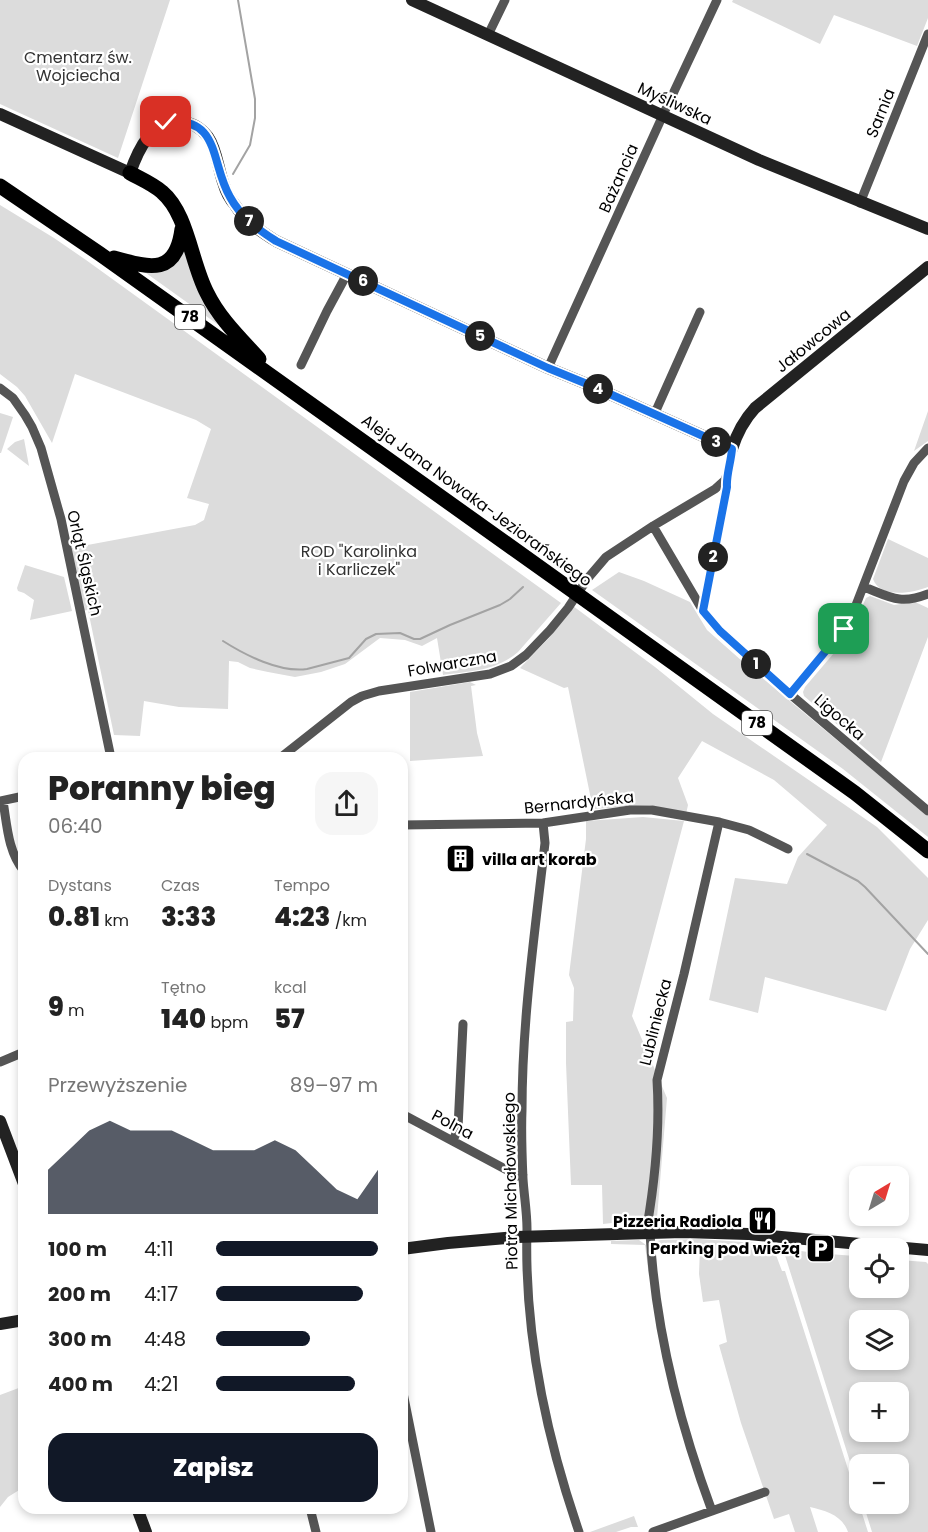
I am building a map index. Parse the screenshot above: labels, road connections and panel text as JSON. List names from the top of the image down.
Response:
{
  "streets": {
    "main road": ["78", "Aleja Jana Nowaka-Jeziorańskiego"],
    "street": [
      "Myśliwska",
      "Sarnia",
      "Bażancia",
      "Jałowcowa",
      "Orląt Śląskich",
      "Folwarczna",
      "Ligocka",
      "Bernardyńska",
      "Lubliniecka",
      "Polna",
      "Piotra Michałowskiego"
    ]
  },
  "crossings": [
    ["Myśliwska", "Sarnia"],
    ["Myśliwska", "Bażancia"],
    ["Folwarczna", "Ligocka"],
    ["Bernardyńska", "Lubliniecka"],
    ["Bernardyńska", "Piotra Michałowskiego"],
    ["Polna", "Piotra Michałowskiego"]
  ],
  "parks": ["Cmentarz św. Wojciecha", "ROD \"Karolinka i Karliczek\""],
  "places": {
    "building": ["villa art korab"],
    "restaurant": ["Pizzeria Radiola"],
    "parking": ["Parking pod wieżą"]
  },
  "north": "top right",
  "page": {
    "pins": [
      "7",
      "6",
      "5",
      "4",
      "3",
      "2",
      "1"
    ],
    "heading": ["Poranny bieg", "06:40"],
    "stats": [
      ["Dystans", "0.81 km"],
      ["Czas", "3:33"],
      ["Tempo", "4:23 /km"],
      ["9 m"],
      ["Tętno", "140 bpm"],
      ["kcal", "57"]
    ],
    "chart": ["Przewyższenie", "89–97 m"],
    "map_buttons": ["+", "−"],
    "list": [
      {
        "name": "100 m",
        "note": "4:11"
      },
      {
        "name": "200 m",
        "note": "4:17"
      },
      {
        "name": "300 m",
        "note": "4:48"
      },
      {
        "name": "400 m",
        "note": "4:21"
      }
    ],
    "buttons": "Zapisz"
  }
}
